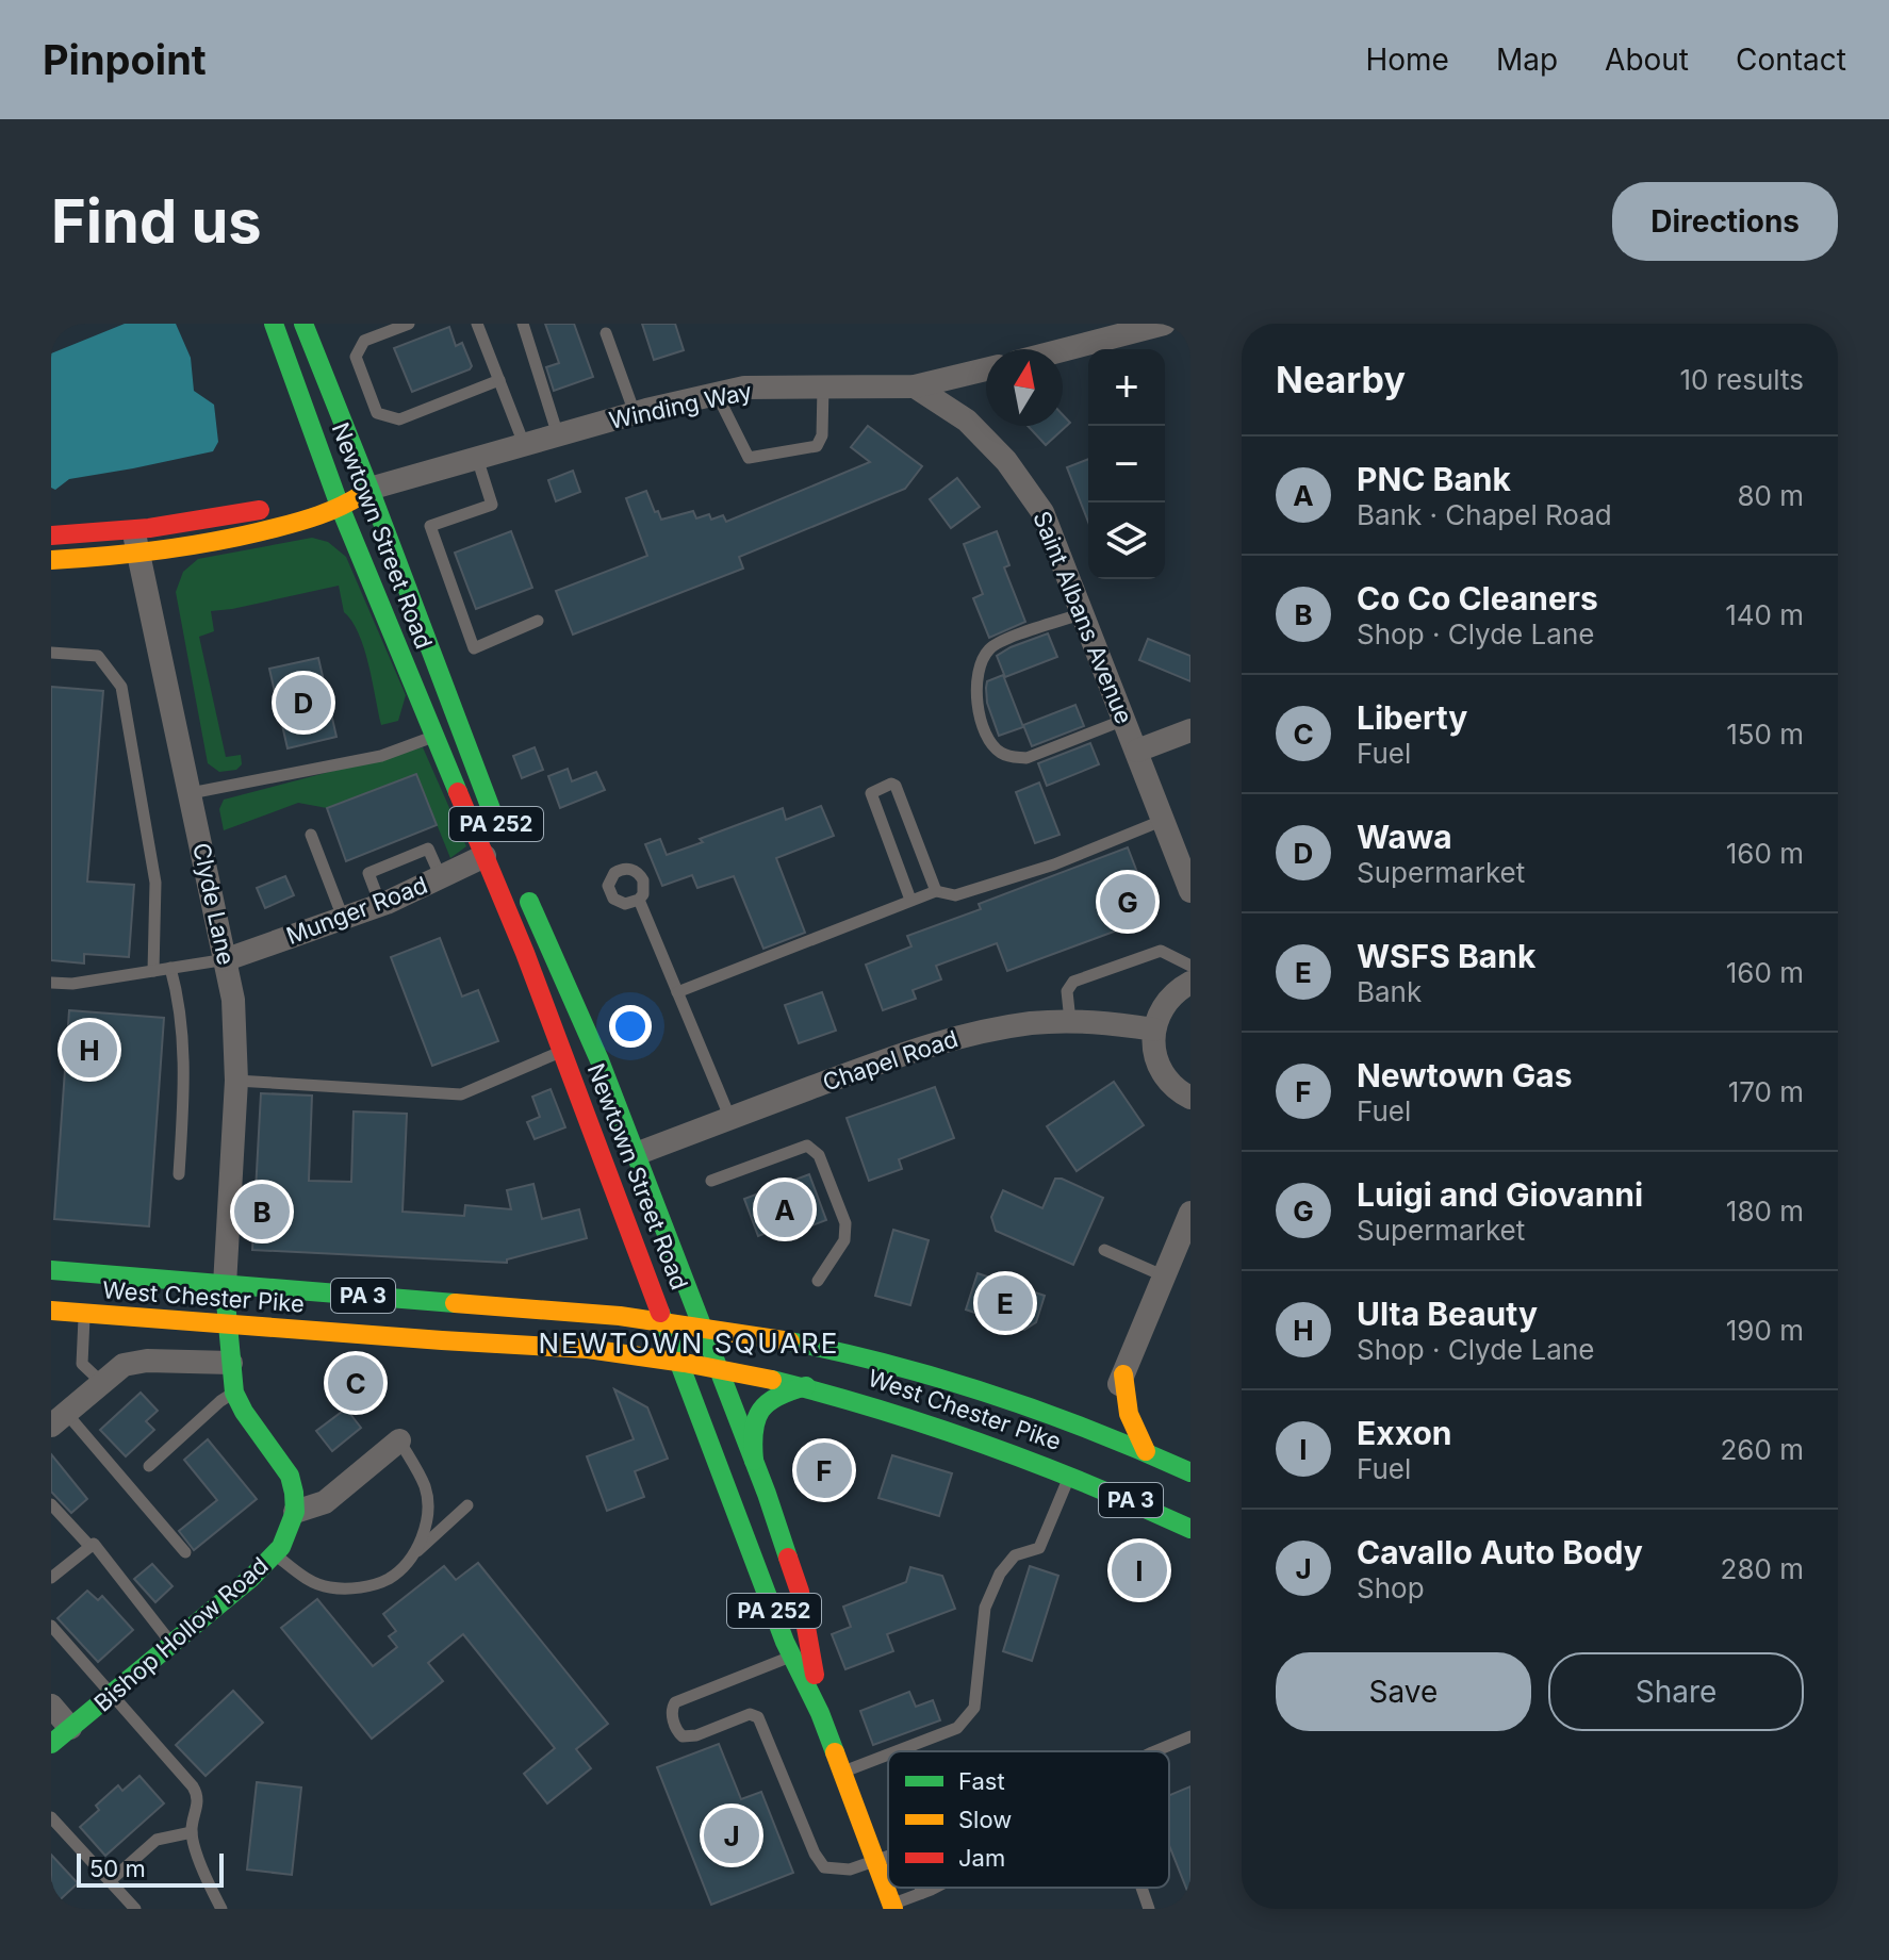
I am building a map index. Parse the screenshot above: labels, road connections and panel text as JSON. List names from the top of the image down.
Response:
{
  "streets": {
    "main road": [
      "Winding Way",
      "Newtown Street Road",
      "PA 252",
      "PA 3",
      "West Chester Pike",
      "Bishop Hollow Road"
    ],
    "street": [
      "Saint Albans Avenue",
      "Clyde Lane",
      "Munger Road",
      "Chapel Road"
    ]
  },
  "crossings": [
    ["Winding Way", "Newtown Street Road"],
    ["Winding Way", "Saint Albans Avenue"],
    ["Winding Way", "Clyde Lane"],
    ["Newtown Street Road", "PA 252"],
    ["Newtown Street Road", "Munger Road"],
    ["Newtown Street Road", "Chapel Road"],
    ["Newtown Street Road", "West Chester Pike"],
    ["Clyde Lane", "Munger Road"],
    ["Clyde Lane", "West Chester Pike"]
  ],
  "districts": ["NEWTOWN SQUARE"],
  "legend": ["Fast", "Slow", "Jam"],
  "scale_bar": "50 m",
  "north": "top",
  "page": {
    "header": "Pinpoint",
    "nav": [
      "Home",
      "Map",
      "About",
      "Contact"
    ],
    "buttons": [
      "Directions",
      ["Save", "Share"]
    ],
    "title": "Find us",
    "heading": ["Nearby", "10 results"],
    "map_buttons": ["+", "−"],
    "list": [
      {
        "mark": "A",
        "name": "PNC Bank",
        "note": "Bank · Chapel Road",
        "value": "80 m"
      },
      {
        "mark": "B",
        "name": "Co Co Cleaners",
        "note": "Shop · Clyde Lane",
        "value": "140 m"
      },
      {
        "mark": "C",
        "name": "Liberty",
        "note": "Fuel",
        "value": "150 m"
      },
      {
        "mark": "D",
        "name": "Wawa",
        "note": "Supermarket",
        "value": "160 m"
      },
      {
        "mark": "E",
        "name": "WSFS Bank",
        "note": "Bank",
        "value": "160 m"
      },
      {
        "mark": "F",
        "name": "Newtown Gas",
        "note": "Fuel",
        "value": "170 m"
      },
      {
        "mark": "G",
        "name": "Luigi and Giovanni",
        "note": "Supermarket",
        "value": "180 m"
      },
      {
        "mark": "H",
        "name": "Ulta Beauty",
        "note": "Shop · Clyde Lane",
        "value": "190 m"
      },
      {
        "mark": "I",
        "name": "Exxon",
        "note": "Fuel",
        "value": "260 m"
      },
      {
        "mark": "J",
        "name": "Cavallo Auto Body",
        "note": "Shop",
        "value": "280 m"
      }
    ],
    "pins": [
      "D",
      "G",
      "H",
      "A",
      "B",
      "E",
      "C",
      "F",
      "I",
      "J"
    ],
    "scale": "50 m"
  }
}
